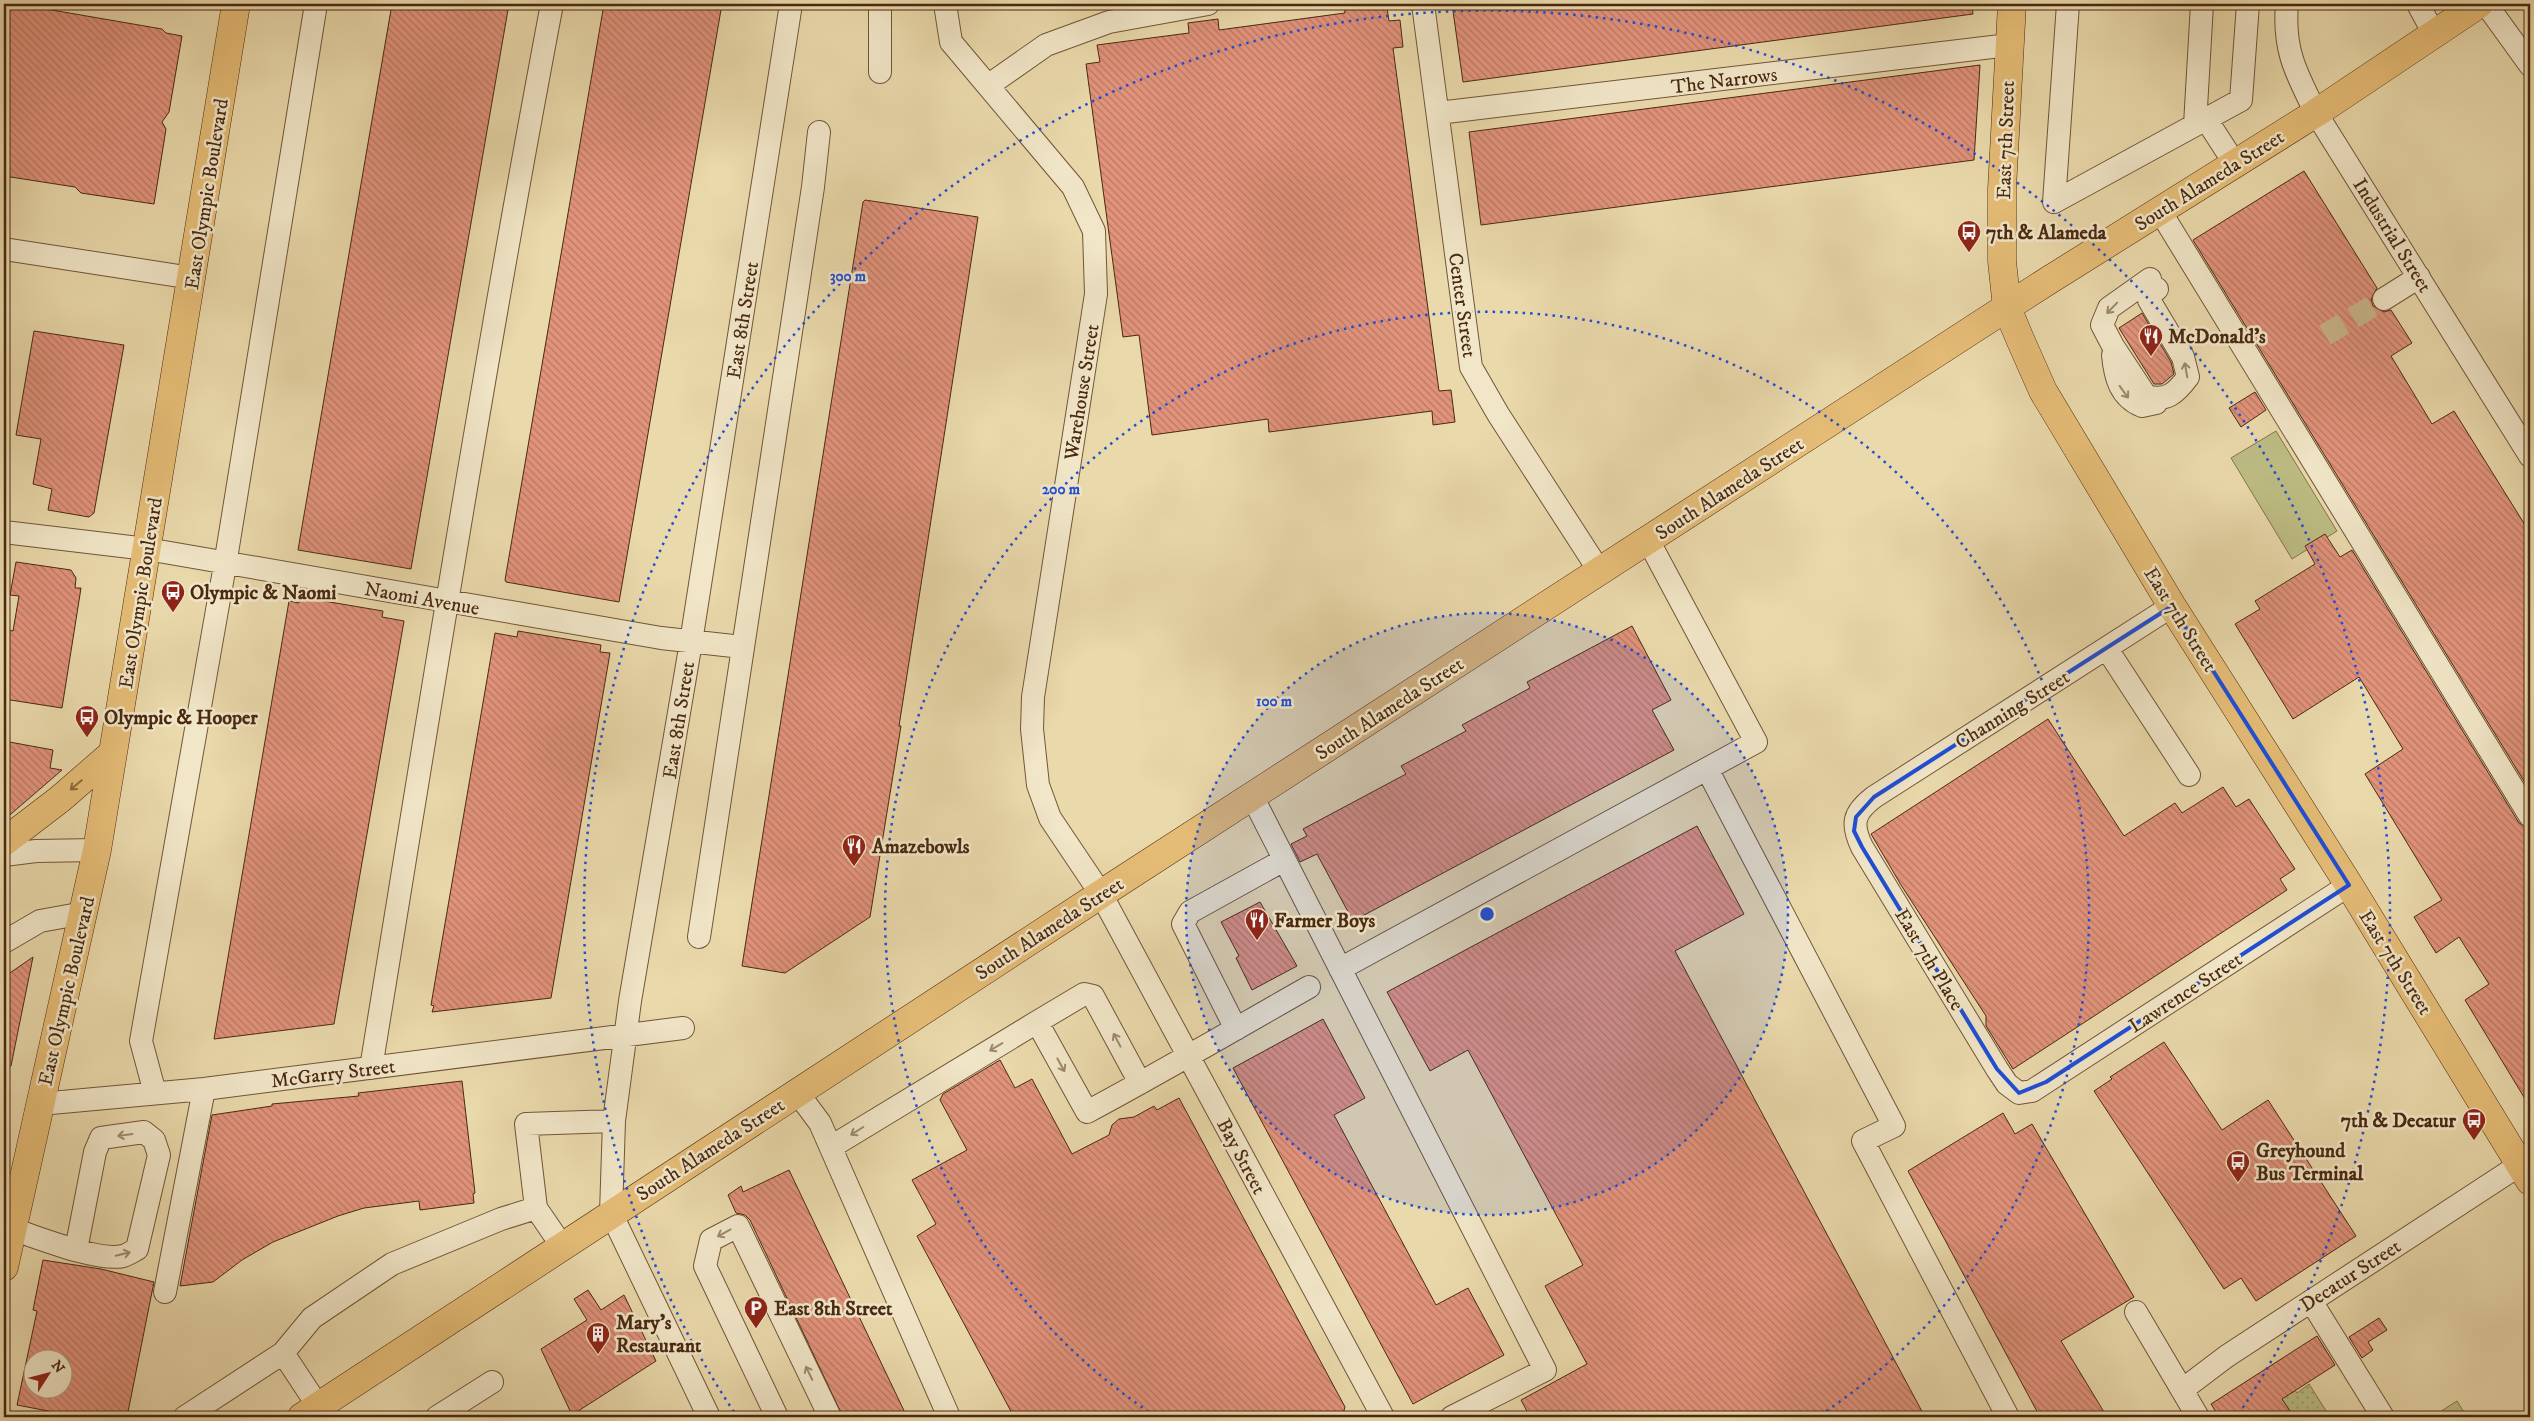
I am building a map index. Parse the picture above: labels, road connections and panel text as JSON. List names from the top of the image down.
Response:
{
  "streets": {
    "main road": ["East 7th Street", "South Alameda Street", "East Olympic Boulevard"],
    "street": [
      "The Narrows",
      "Industrial Street",
      "Center Street",
      "East 8th Street",
      "Warehouse Street",
      "Naomi Avenue",
      "Channing Street",
      "East 7th Place",
      "Lawrence Street",
      "McGarry Street",
      "Bay Street",
      "Decatur Street"
    ]
  },
  "crossings": [
    ["The Narrows", "East 7th Street"],
    ["The Narrows", "Center Street"],
    ["East 7th Street", "South Alameda Street"],
    ["East 7th Street", "Channing Street"],
    ["East 7th Street", "Lawrence Street"],
    ["East 7th Street", "Decatur Street"],
    ["South Alameda Street", "Industrial Street"],
    ["South Alameda Street", "Center Street"],
    ["South Alameda Street", "East 8th Street"],
    ["South Alameda Street", "Warehouse Street"],
    ["South Alameda Street", "Bay Street"],
    ["East Olympic Boulevard", "Naomi Avenue"],
    ["East Olympic Boulevard", "McGarry Street"],
    ["East 8th Street", "Naomi Avenue"],
    ["East 8th Street", "McGarry Street"],
    ["Warehouse Street", "Bay Street"],
    ["Channing Street", "East 7th Place"],
    ["East 7th Place", "Lawrence Street"]
  ],
  "places": {
    "bus stop": [
      "7th & Alameda",
      "Olympic & Naomi",
      "Olympic & Hooper",
      "7th & Decatur",
      "Greyhound Bus Terminal"
    ],
    "restaurant": ["McDonald's", "Amazebowls", "Farmer Boys"],
    "parking": ["East 8th Street"],
    "building": ["Mary's Restaurant"]
  },
  "north": "top right",
  "rings": ["300 m", "200 m", "100 m"]
}
